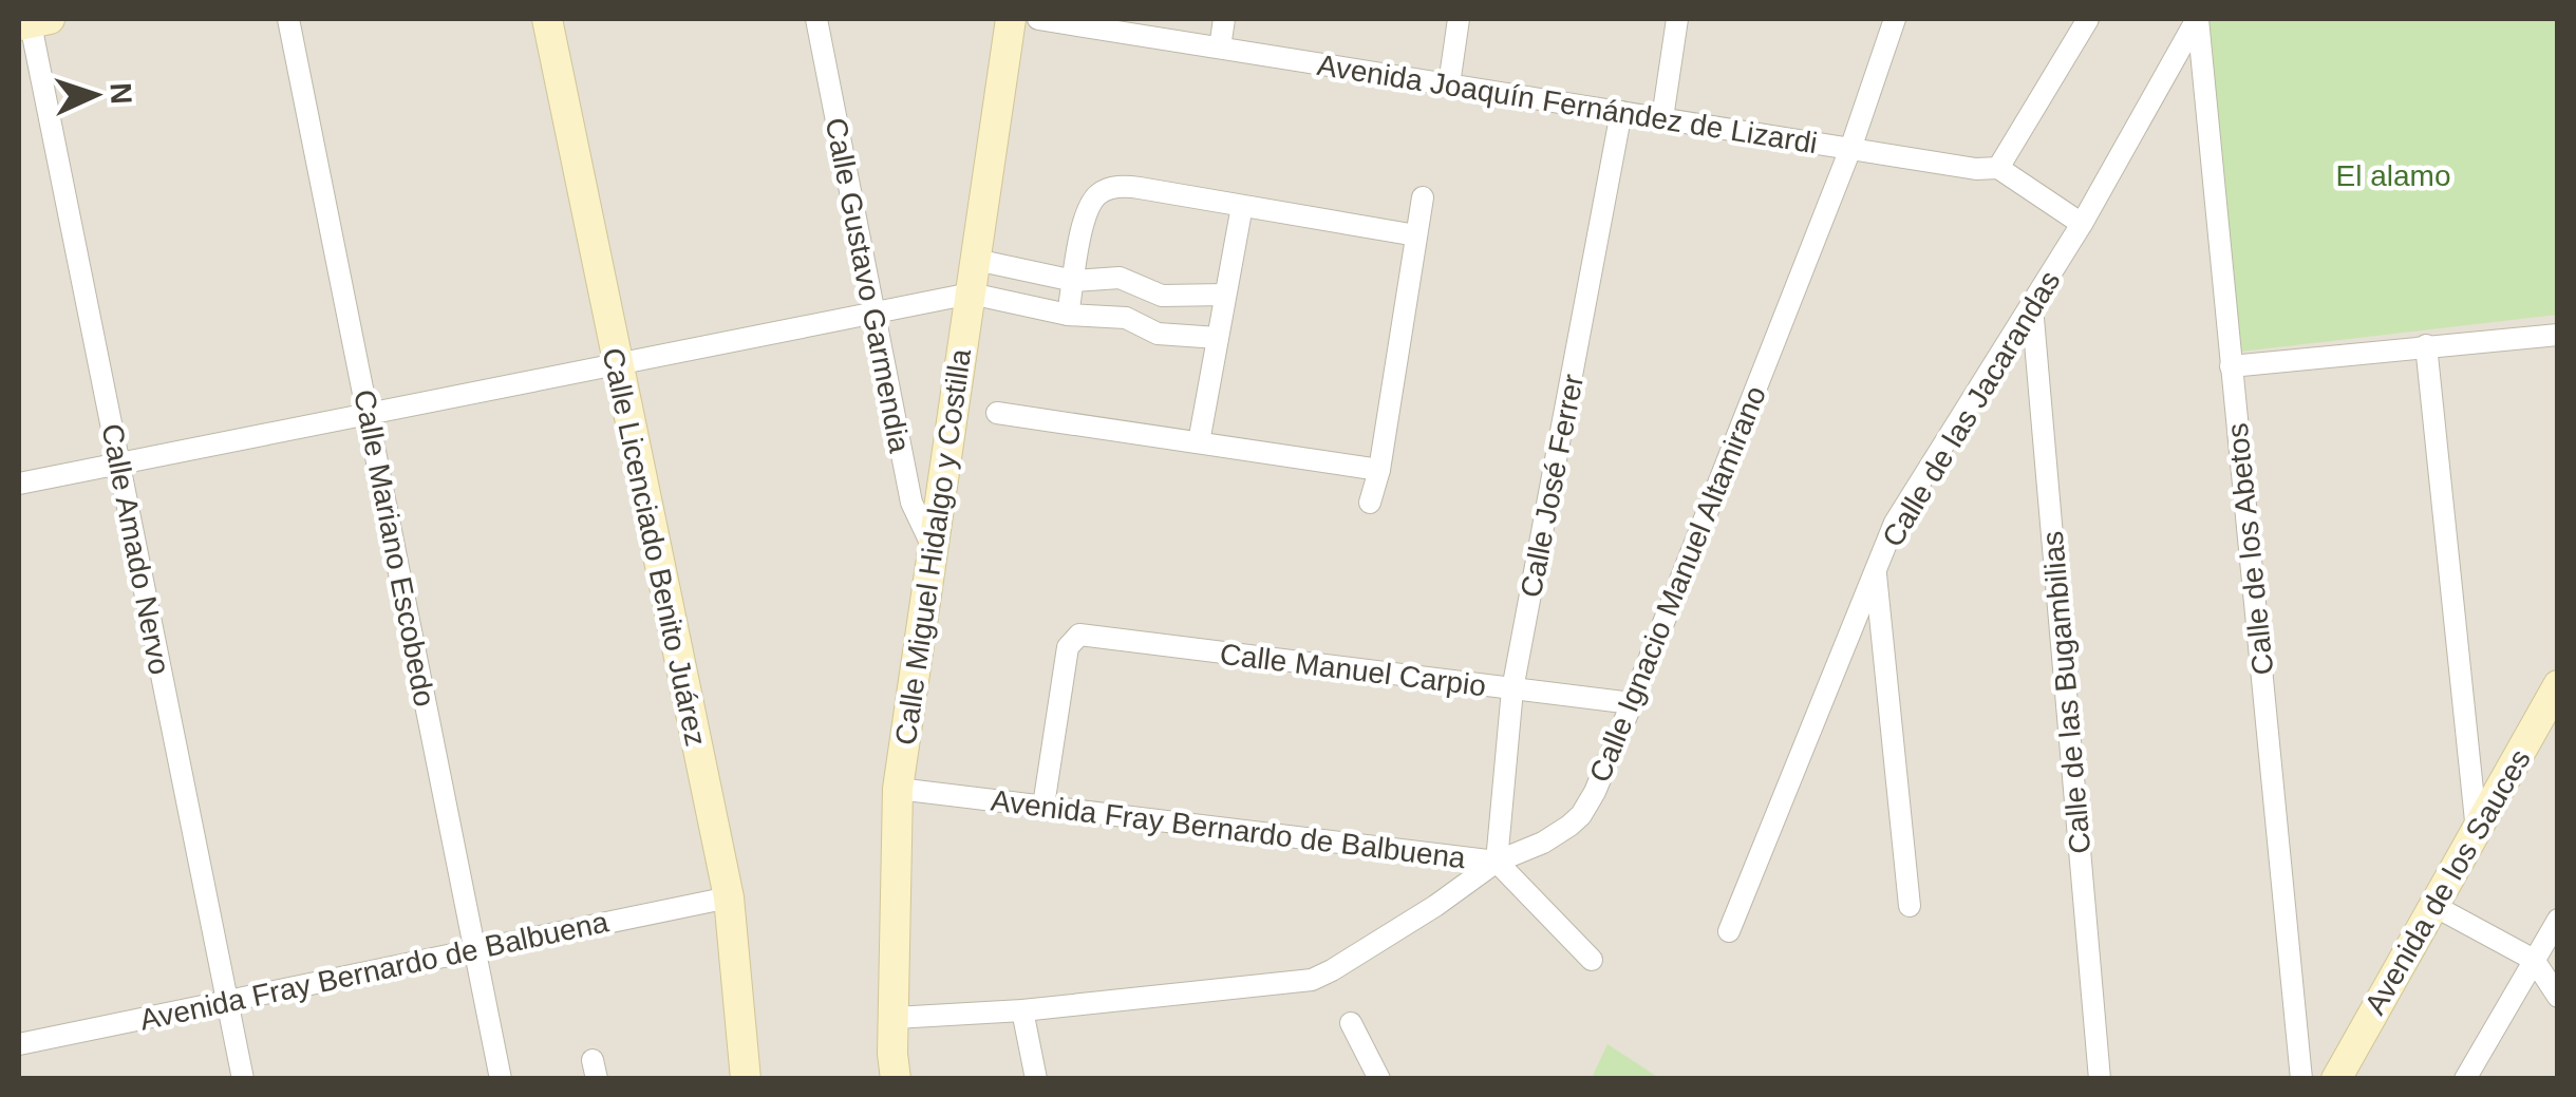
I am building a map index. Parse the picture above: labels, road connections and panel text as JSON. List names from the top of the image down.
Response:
{
  "streets": {
    "street": [
      "Avenida Joaquín Fernández de Lizardi",
      "Calle Gustavo Garmendia",
      "Calle de las Jacarandas",
      "Calle José Ferrer",
      "Calle Licenciado Benito Juárez",
      "Calle Miguel Hidalgo y Costilla",
      "Calle Mariano Escobedo",
      "Calle Amado Nervo",
      "Calle de los Abetos",
      "Calle Ignacio Manuel Altamirano",
      "Calle Manuel Carpio",
      "Calle de las Bugambilias",
      "Avenida Fray Bernardo de Balbuena",
      "Avenida de los Sauces"
    ]
  },
  "crossings": [
    ["Avenida Joaquín Fernández de Lizardi", "Calle de las Jacarandas"],
    ["Avenida Joaquín Fernández de Lizardi", "Calle José Ferrer"],
    ["Avenida Joaquín Fernández de Lizardi", "Calle Ignacio Manuel Altamirano"],
    ["Calle Gustavo Garmendia", "Calle Miguel Hidalgo y Costilla"],
    ["Calle de las Jacarandas", "Calle de los Abetos"],
    ["Calle de las Jacarandas", "Calle de las Bugambilias"],
    ["Calle José Ferrer", "Calle Ignacio Manuel Altamirano"],
    ["Calle José Ferrer", "Calle Manuel Carpio"],
    ["Calle José Ferrer", "Avenida Fray Bernardo de Balbuena"],
    ["Calle Licenciado Benito Juárez", "Avenida Fray Bernardo de Balbuena"],
    ["Calle Miguel Hidalgo y Costilla", "Calle Ignacio Manuel Altamirano"],
    ["Calle Miguel Hidalgo y Costilla", "Avenida Fray Bernardo de Balbuena"],
    ["Calle Mariano Escobedo", "Avenida Fray Bernardo de Balbuena"],
    ["Calle Amado Nervo", "Avenida Fray Bernardo de Balbuena"],
    ["Calle Ignacio Manuel Altamirano", "Calle Manuel Carpio"],
    ["Calle Ignacio Manuel Altamirano", "Avenida Fray Bernardo de Balbuena"],
    ["Calle Manuel Carpio", "Avenida Fray Bernardo de Balbuena"]
  ],
  "parks": ["El alamo"],
  "north": "right"
}
